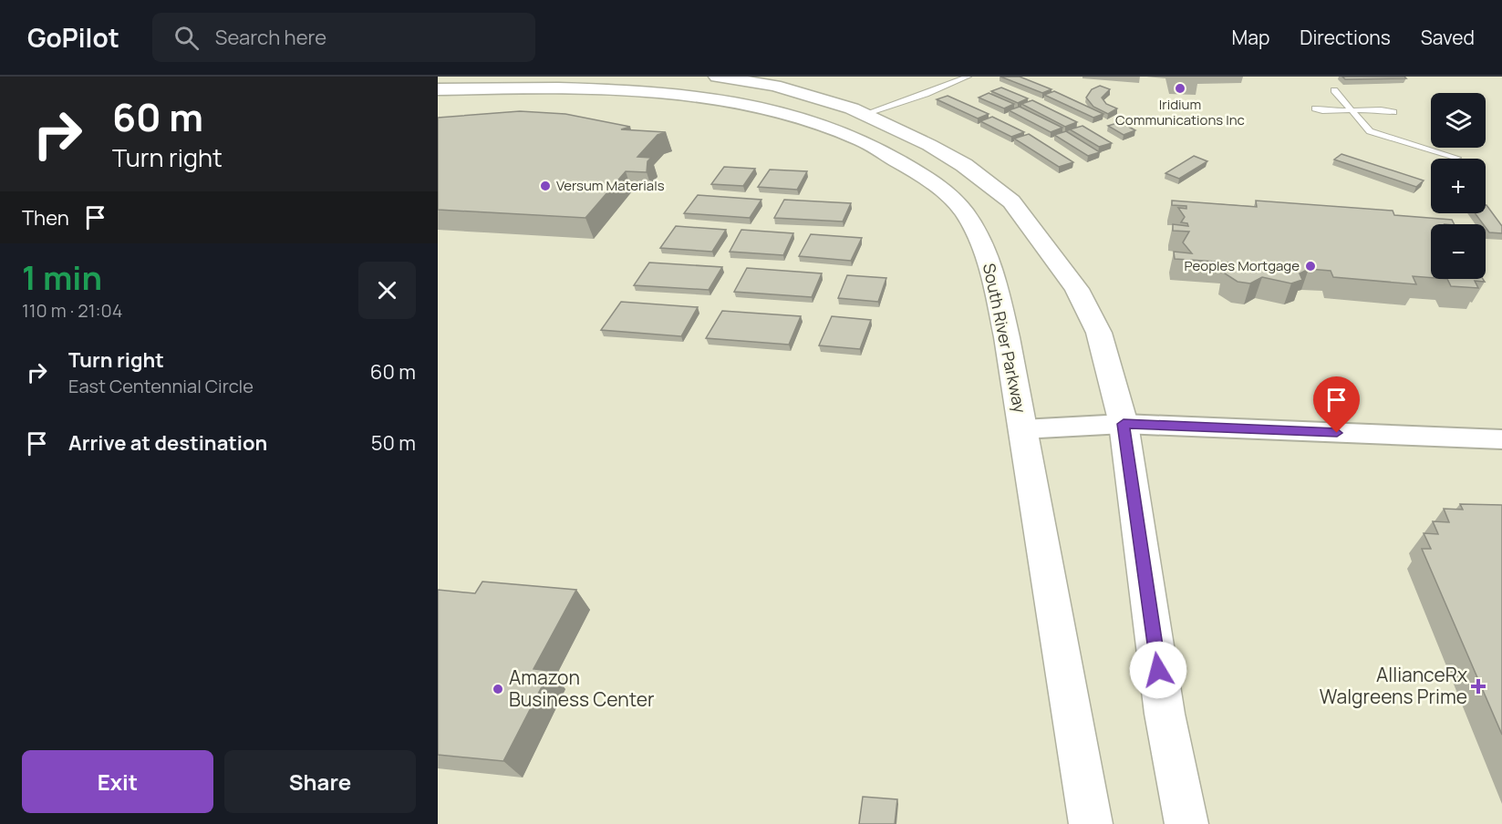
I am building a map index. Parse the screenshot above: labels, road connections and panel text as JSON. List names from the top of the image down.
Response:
{
  "streets": {
    "street": ["South River Parkway"]
  },
  "places": {
    "other": [
      "Iridium Communications Inc",
      "Versum Materials",
      "Peoples Mortgage",
      "Amazon Business Center"
    ],
    "health": ["AllianceRx Walgreens Prime"]
  },
  "page": {
    "header": "GoPilot",
    "search": "Search here",
    "nav": ["Map", "Directions", "Saved"],
    "turn": ["60 m", "Turn right"],
    "map_buttons": ["+", "−"],
    "then": "Then",
    "heading": ["1 min", "110 m · 21:04"],
    "list": [
      {
        "name": "Turn right",
        "note": "East Centennial Circle",
        "value": "60 m"
      },
      {
        "name": "Arrive at destination",
        "value": "50 m"
      }
    ],
    "buttons": ["Exit", "Share"]
  }
}
